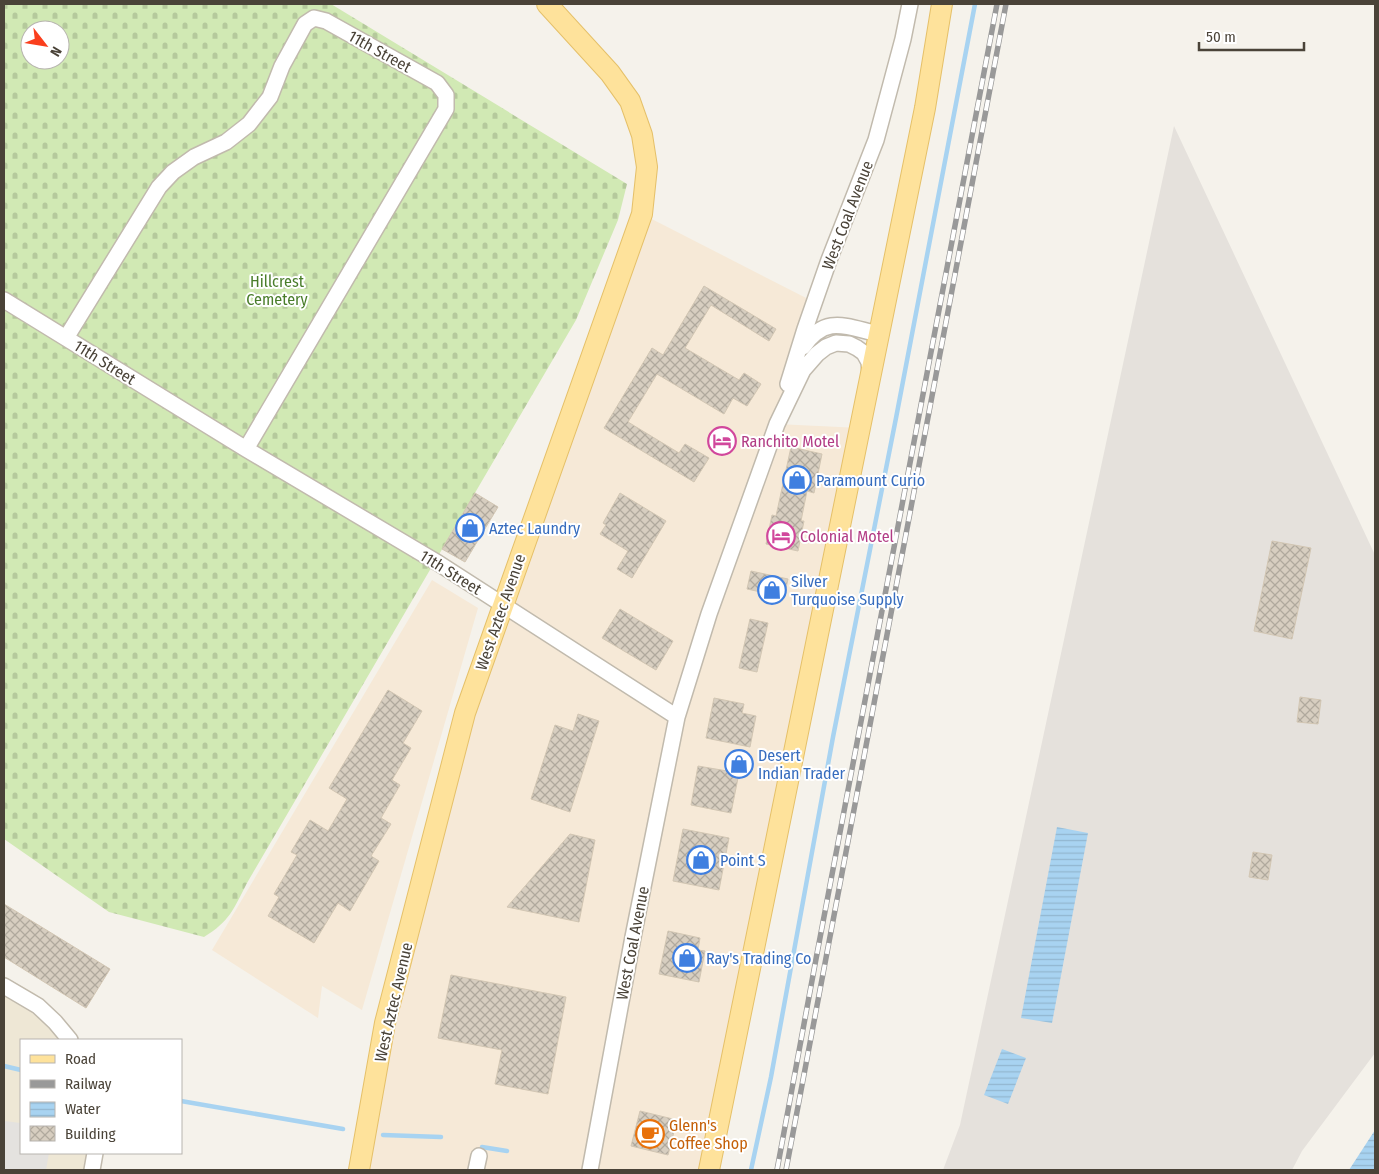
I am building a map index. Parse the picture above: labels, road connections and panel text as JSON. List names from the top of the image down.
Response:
{
  "streets": {
    "main road": ["West Aztec Avenue"],
    "street": ["11th Street", "West Coal Avenue"]
  },
  "crossings": [
    ["11th Street", "West Coal Avenue"],
    ["11th Street", "West Aztec Avenue"]
  ],
  "parks": ["Hillcrest Cemetery"],
  "places": {
    "hotel": ["Ranchito Motel", "Colonial Motel"],
    "shop": [
      "Paramount Curio",
      "Aztec Laundry",
      "Silver Turquoise Supply",
      "Desert Indian Trader",
      "Point S",
      "Ray's Trading Co"
    ],
    "cafe": ["Glenn's Coffee Shop"]
  },
  "legend": [
    "Road",
    "Railway",
    "Water",
    "Building"
  ],
  "scale_bar": "50 m",
  "north": "bottom right"
}
